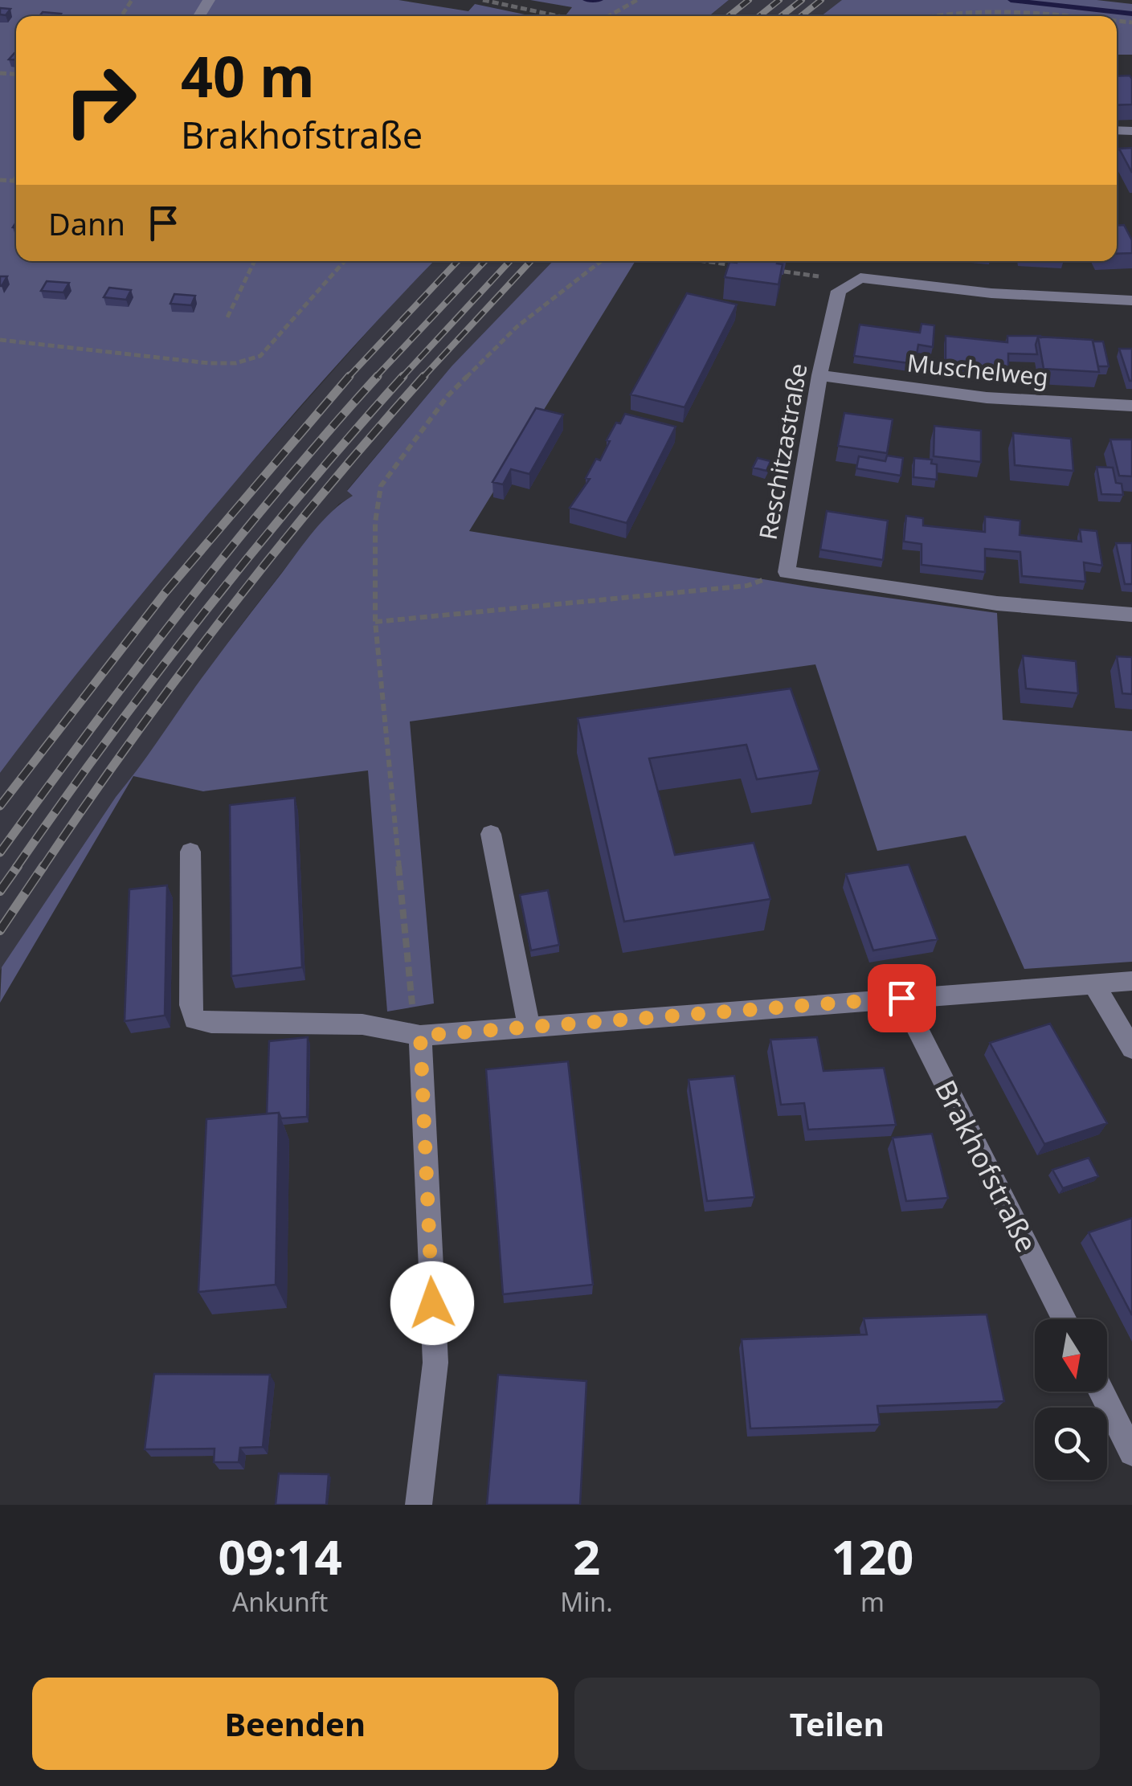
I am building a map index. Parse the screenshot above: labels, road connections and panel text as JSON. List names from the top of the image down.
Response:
{
  "streets": {
    "street": ["Muschelweg", "Reschitzastraße", "Brakhofstraße"]
  },
  "crossings": [
    ["Muschelweg", "Reschitzastraße"]
  ],
  "north": "bottom",
  "page": {
    "turn": ["40 m", "Brakhofstraße"],
    "then": "Dann",
    "eta": [
      "09:14",
      "Ankunft",
      "2",
      "Min.",
      "120",
      "m"
    ],
    "buttons": ["Beenden", "Teilen"]
  }
}
